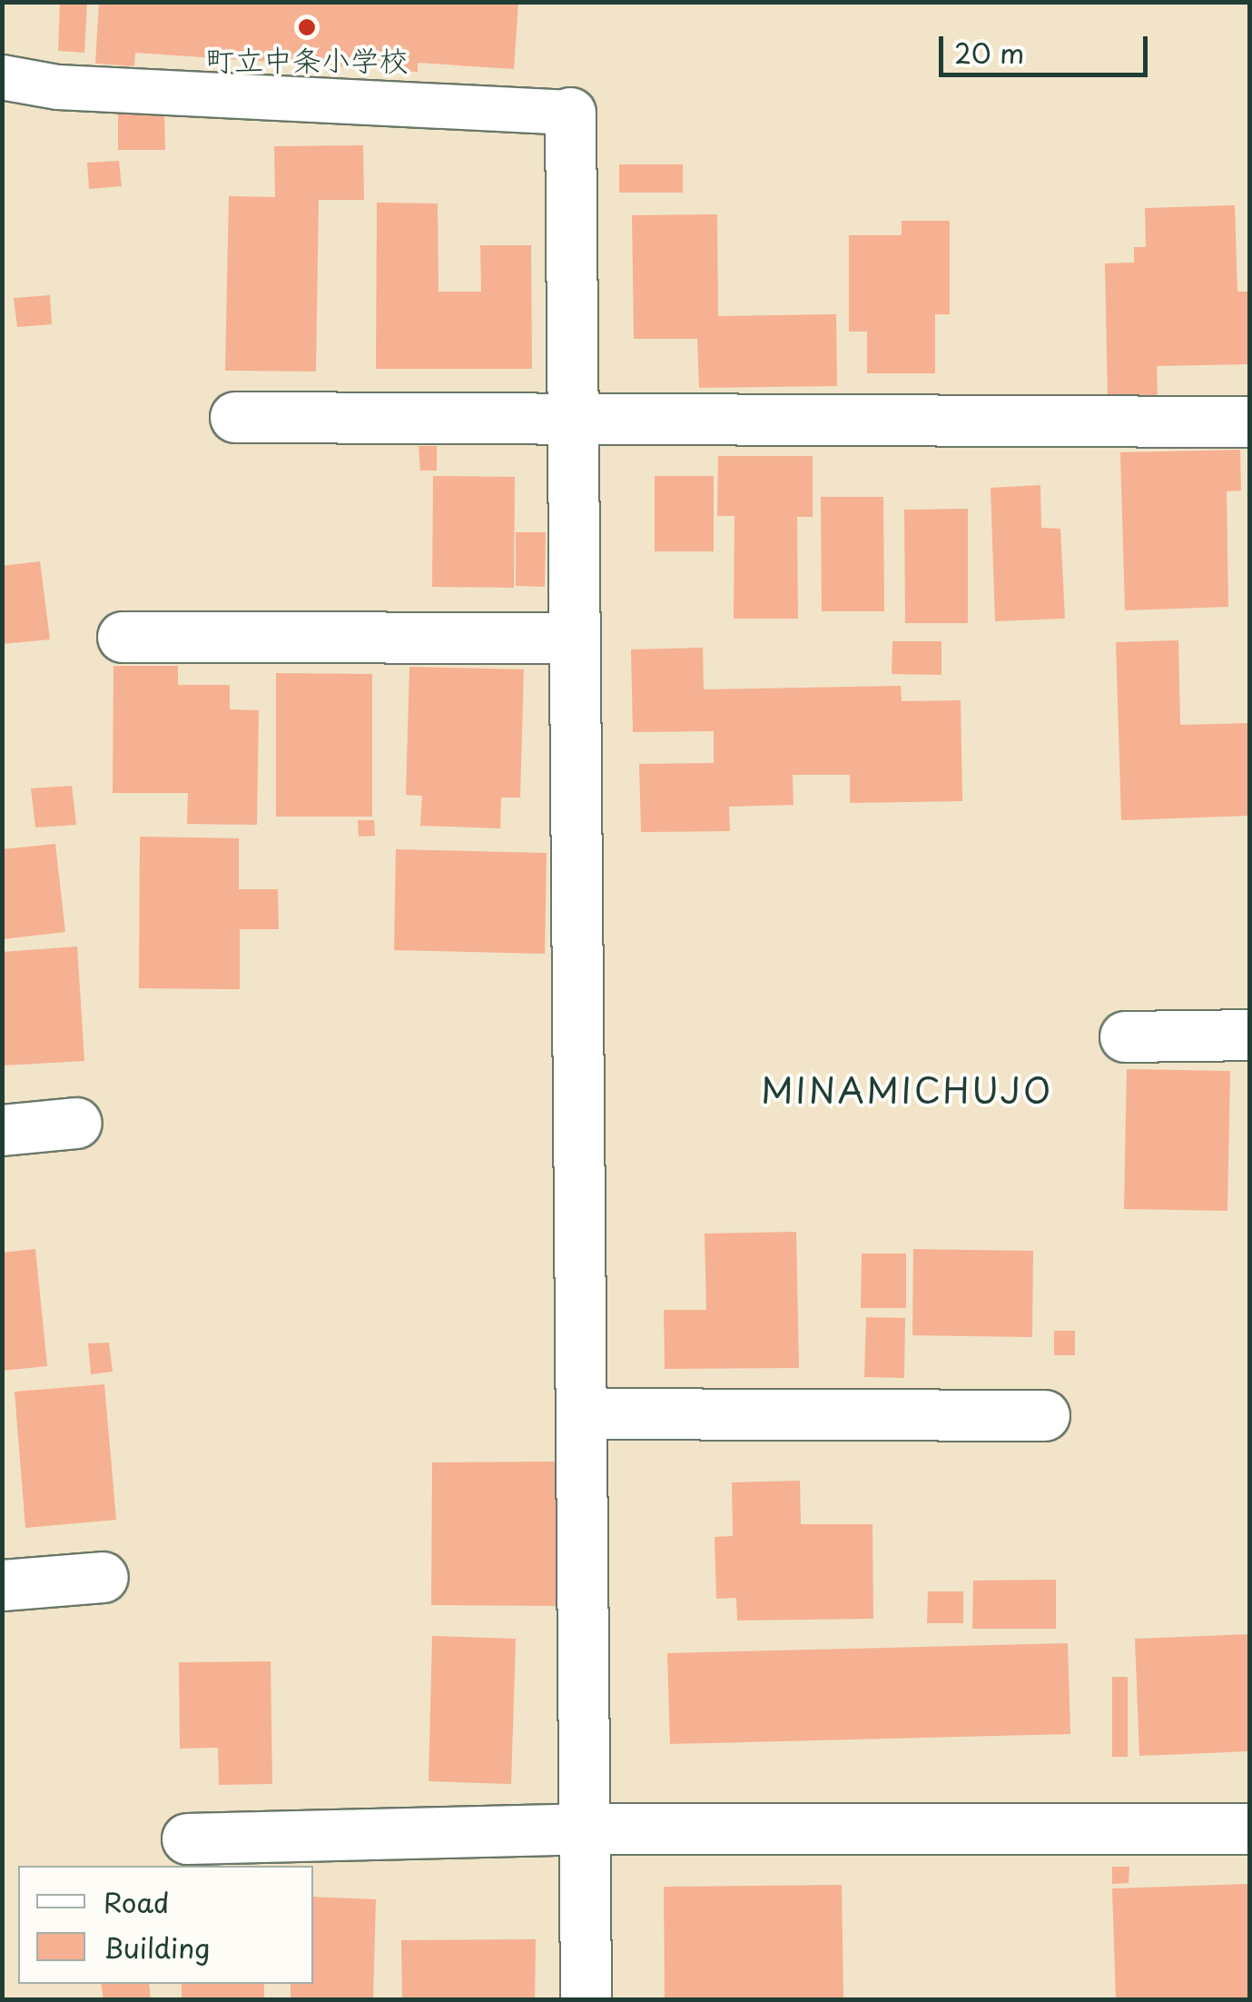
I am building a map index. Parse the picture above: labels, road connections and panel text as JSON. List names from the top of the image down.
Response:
{
  "districts": ["MINAMICHUJO"],
  "places": ["町立中条小学校"],
  "legend": ["Road", "Building"],
  "scale_bar": "20 m"
}
